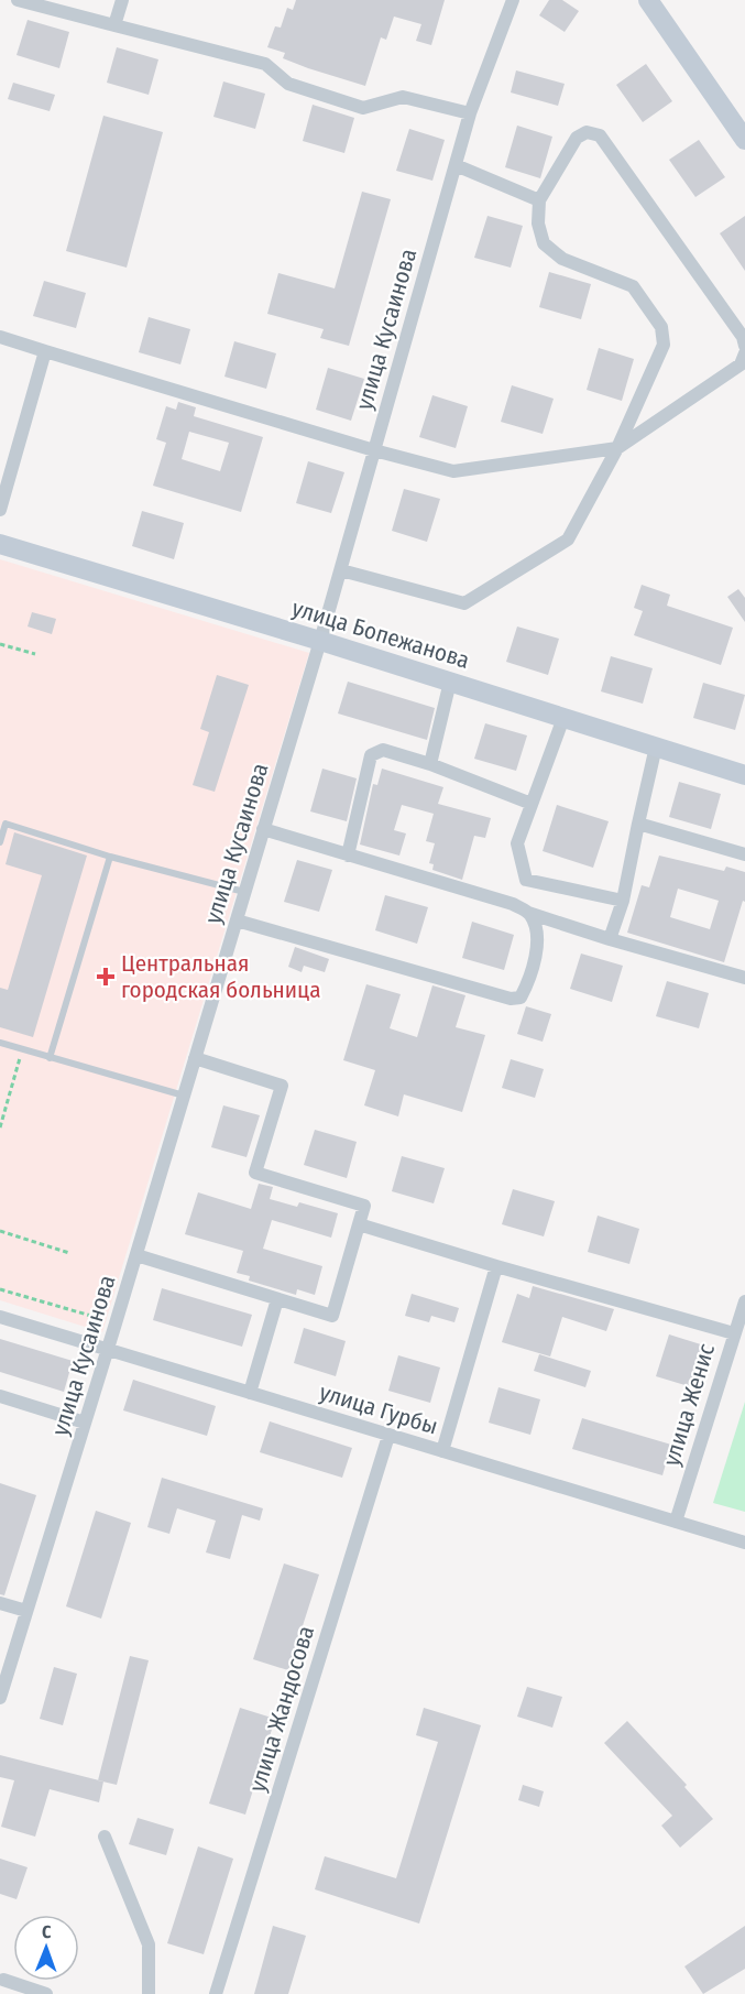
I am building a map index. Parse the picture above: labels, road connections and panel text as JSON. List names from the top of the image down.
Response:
{
  "streets": {
    "street": [
      "улица Кусаинова",
      "улица Бопежанова",
      "улица Женис",
      "улица Гурбы",
      "улица Жандосова"
    ]
  },
  "crossings": [
    ["улица Кусаинова", "улица Бопежанова"],
    ["улица Кусаинова", "улица Гурбы"],
    ["улица Женис", "улица Гурбы"],
    ["улица Гурбы", "улица Жандосова"]
  ],
  "places": {
    "health": ["Центральная городская больница"]
  },
  "north": "top"
}
